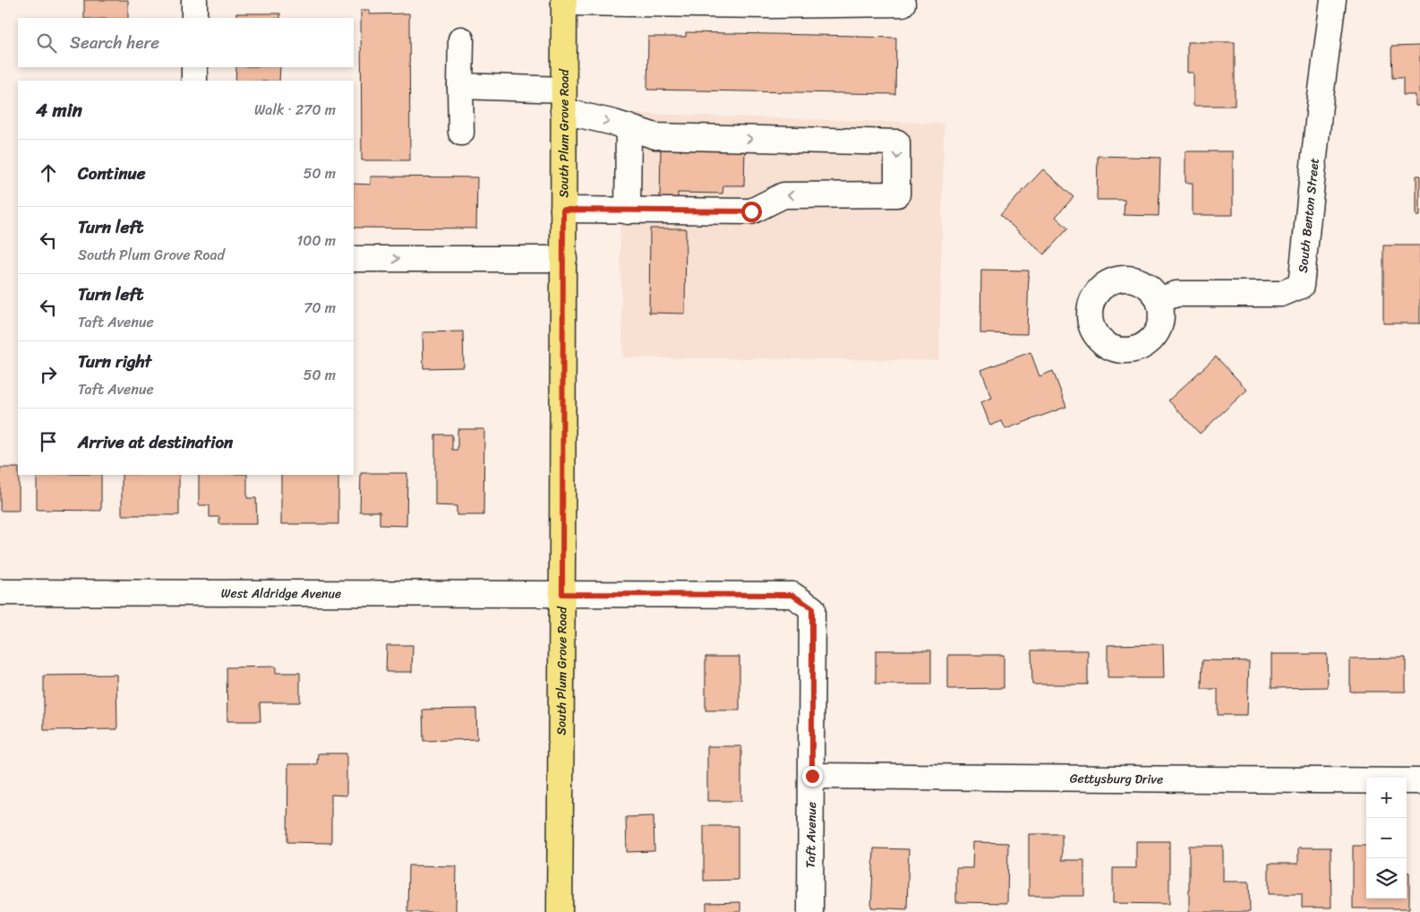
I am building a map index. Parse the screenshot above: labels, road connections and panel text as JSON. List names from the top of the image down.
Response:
{
  "streets": {
    "main road": ["South Plum Grove Road"],
    "street": [
      "South Benton Street",
      "West Aldridge Avenue",
      "Gettysburg Drive",
      "Taft Avenue"
    ]
  },
  "crossings": [
    ["South Plum Grove Road", "West Aldridge Avenue"],
    ["South Plum Grove Road", "Taft Avenue"],
    ["West Aldridge Avenue", "Taft Avenue"],
    ["Gettysburg Drive", "Taft Avenue"]
  ],
  "page": {
    "search": "Search here",
    "heading": ["4 min", "Walk · 270 m"],
    "list": [
      ["Continue", "50 m"],
      ["Turn left", "South Plum Grove Road", "100 m"],
      ["Turn left", "Taft Avenue", "70 m"],
      ["Turn right", "Taft Avenue", "50 m"],
      "Arrive at destination"
    ],
    "map_buttons": ["+", "−"]
  }
}
